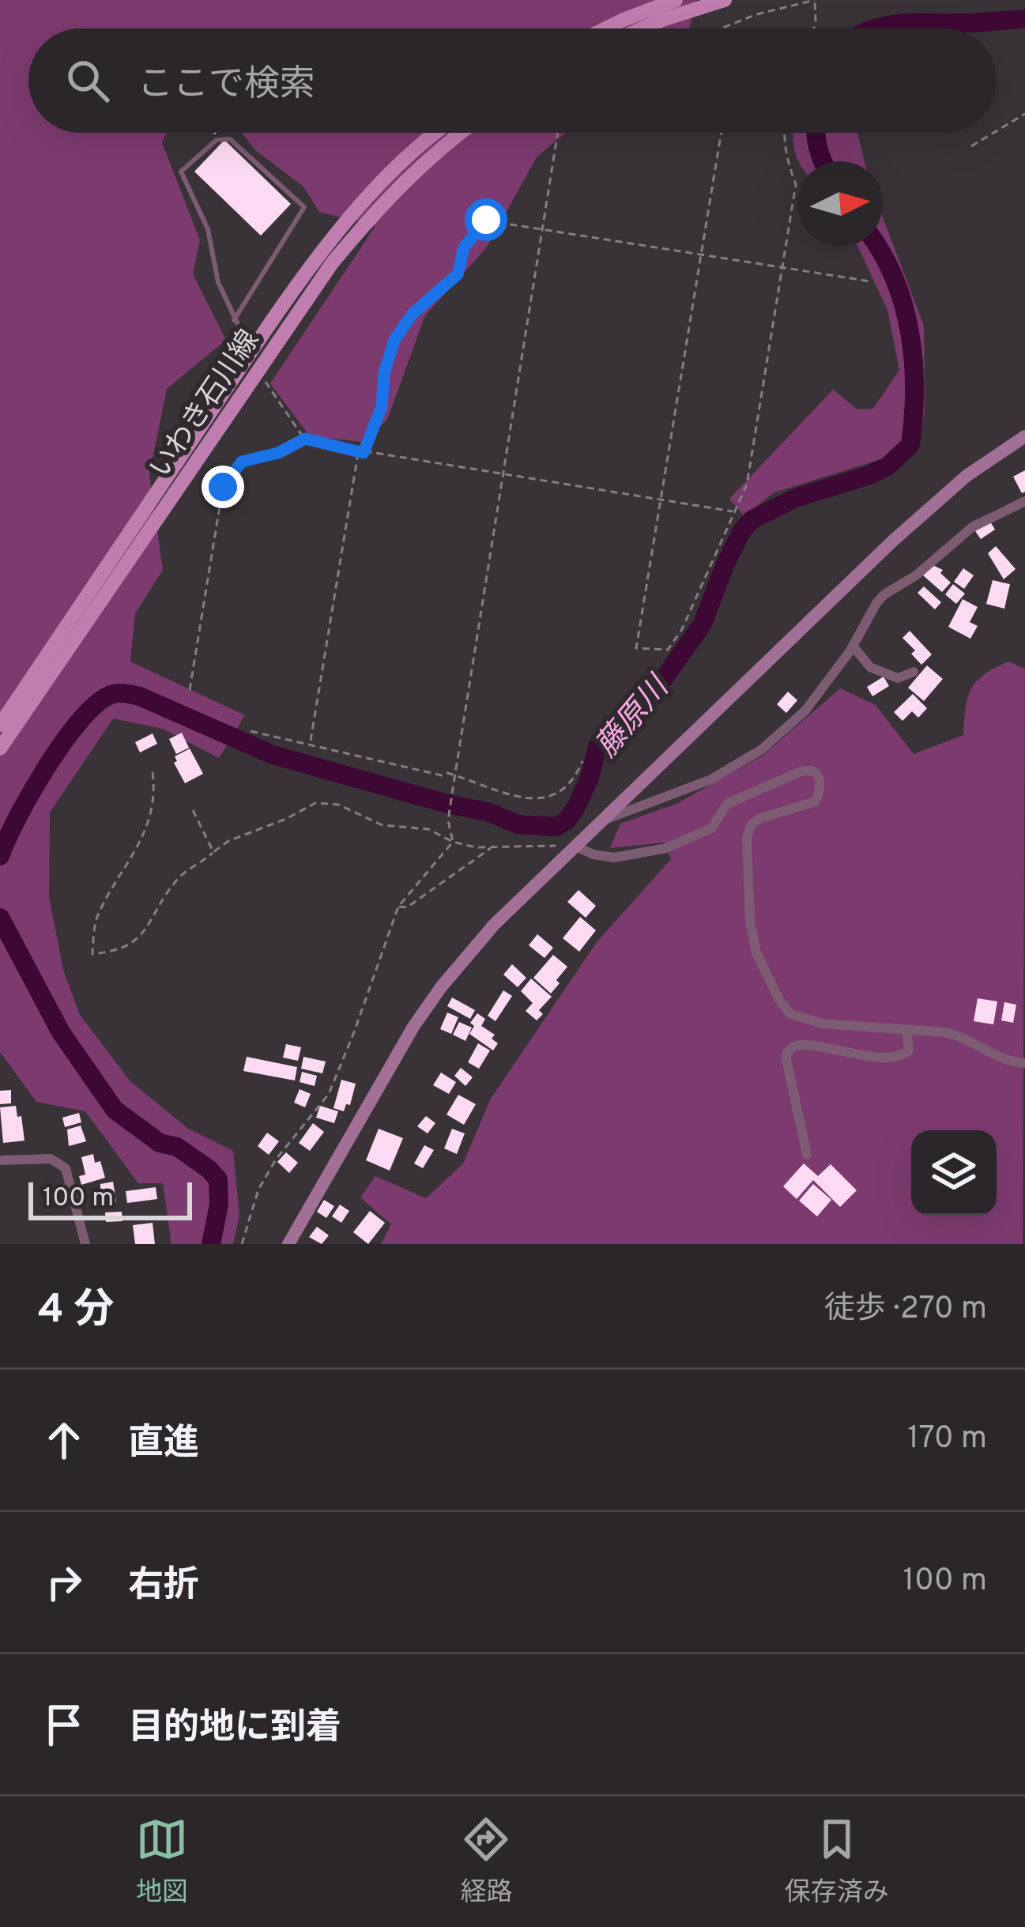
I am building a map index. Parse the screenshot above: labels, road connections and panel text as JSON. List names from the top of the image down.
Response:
{
  "streets": {
    "main road": ["いわき石川線"]
  },
  "water": ["藤原川"],
  "scale_bar": "100 m",
  "north": "right",
  "page": {
    "search": "ここで検索",
    "scale": "100 m",
    "heading": ["4 分", "徒歩 · 270 m"],
    "list": [
      ["直進", "170 m"],
      ["右折", "100 m"],
      "目的地に到着"
    ],
    "nav": ["地図", "経路", "保存済み"]
  }
}
